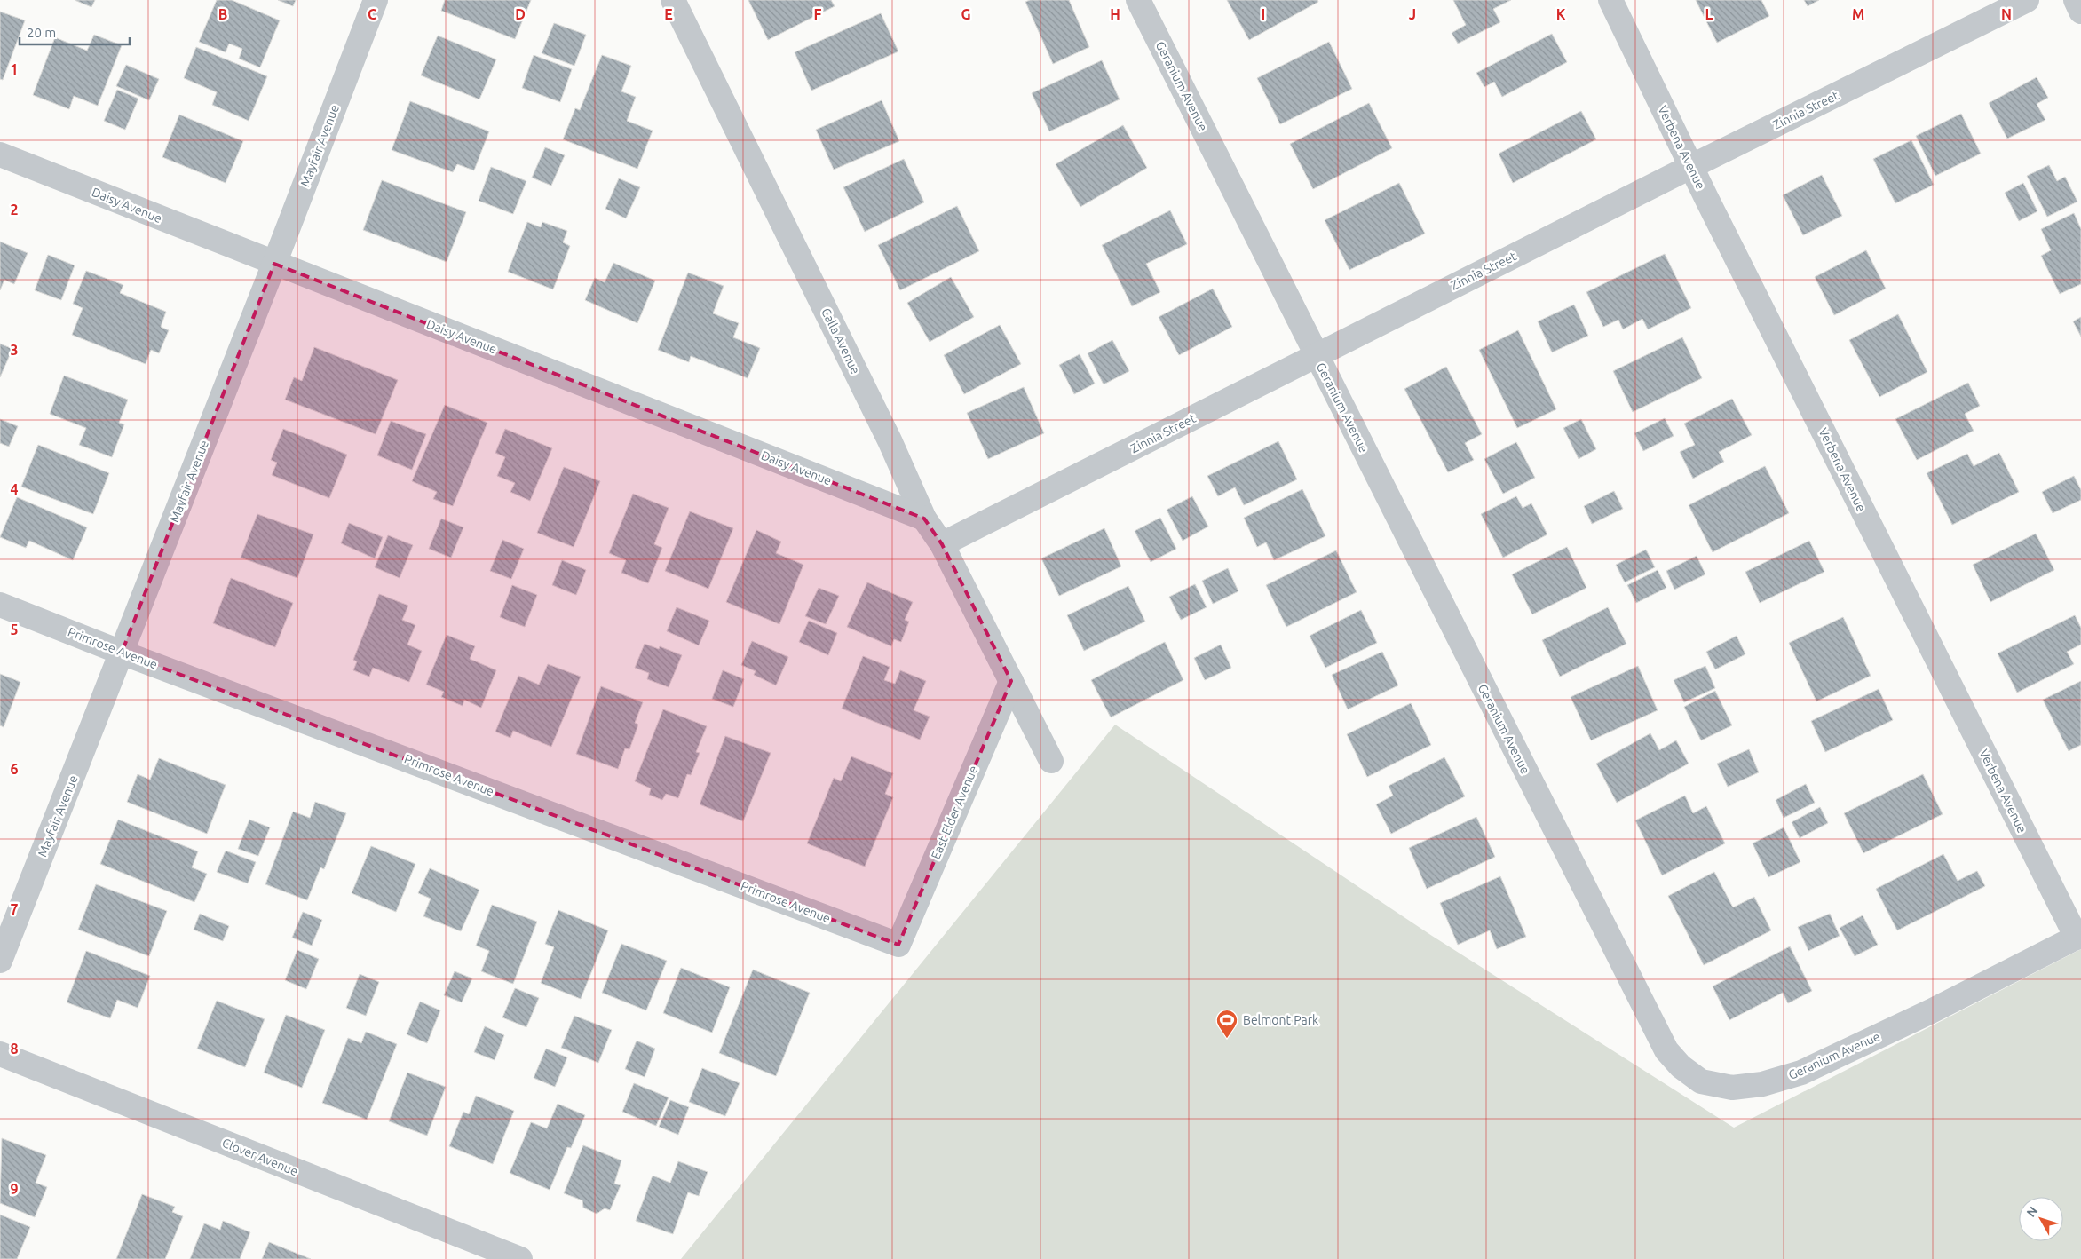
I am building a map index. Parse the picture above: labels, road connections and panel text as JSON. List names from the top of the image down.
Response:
{
  "streets": {
    "street": [
      "Geranium Avenue",
      "Zinnia Street",
      "Mayfair Avenue",
      "Verbena Avenue",
      "Daisy Avenue",
      "Calla Avenue",
      "Primrose Avenue",
      "East Elder Avenue",
      "Clover Avenue"
    ]
  },
  "crossings": [
    ["Geranium Avenue", "Zinnia Street"],
    ["Geranium Avenue", "Verbena Avenue"],
    ["Zinnia Street", "Verbena Avenue"],
    ["Zinnia Street", "Calla Avenue"],
    ["Mayfair Avenue", "Daisy Avenue"],
    ["Mayfair Avenue", "Primrose Avenue"],
    ["Daisy Avenue", "Calla Avenue"],
    ["Calla Avenue", "East Elder Avenue"],
    ["Primrose Avenue", "East Elder Avenue"]
  ],
  "places": {
    "sports": ["Belmont Park"]
  },
  "scale_bar": "20 m",
  "north": "top left",
  "grid": {
    "columns": [
      "B",
      "C",
      "D",
      "E",
      "F",
      "G",
      "H",
      "I",
      "J",
      "K",
      "L",
      "M",
      "N"
    ],
    "rows": [
      "1",
      "2",
      "3",
      "4",
      "5",
      "6",
      "7",
      "8",
      "9"
    ]
  }
}
